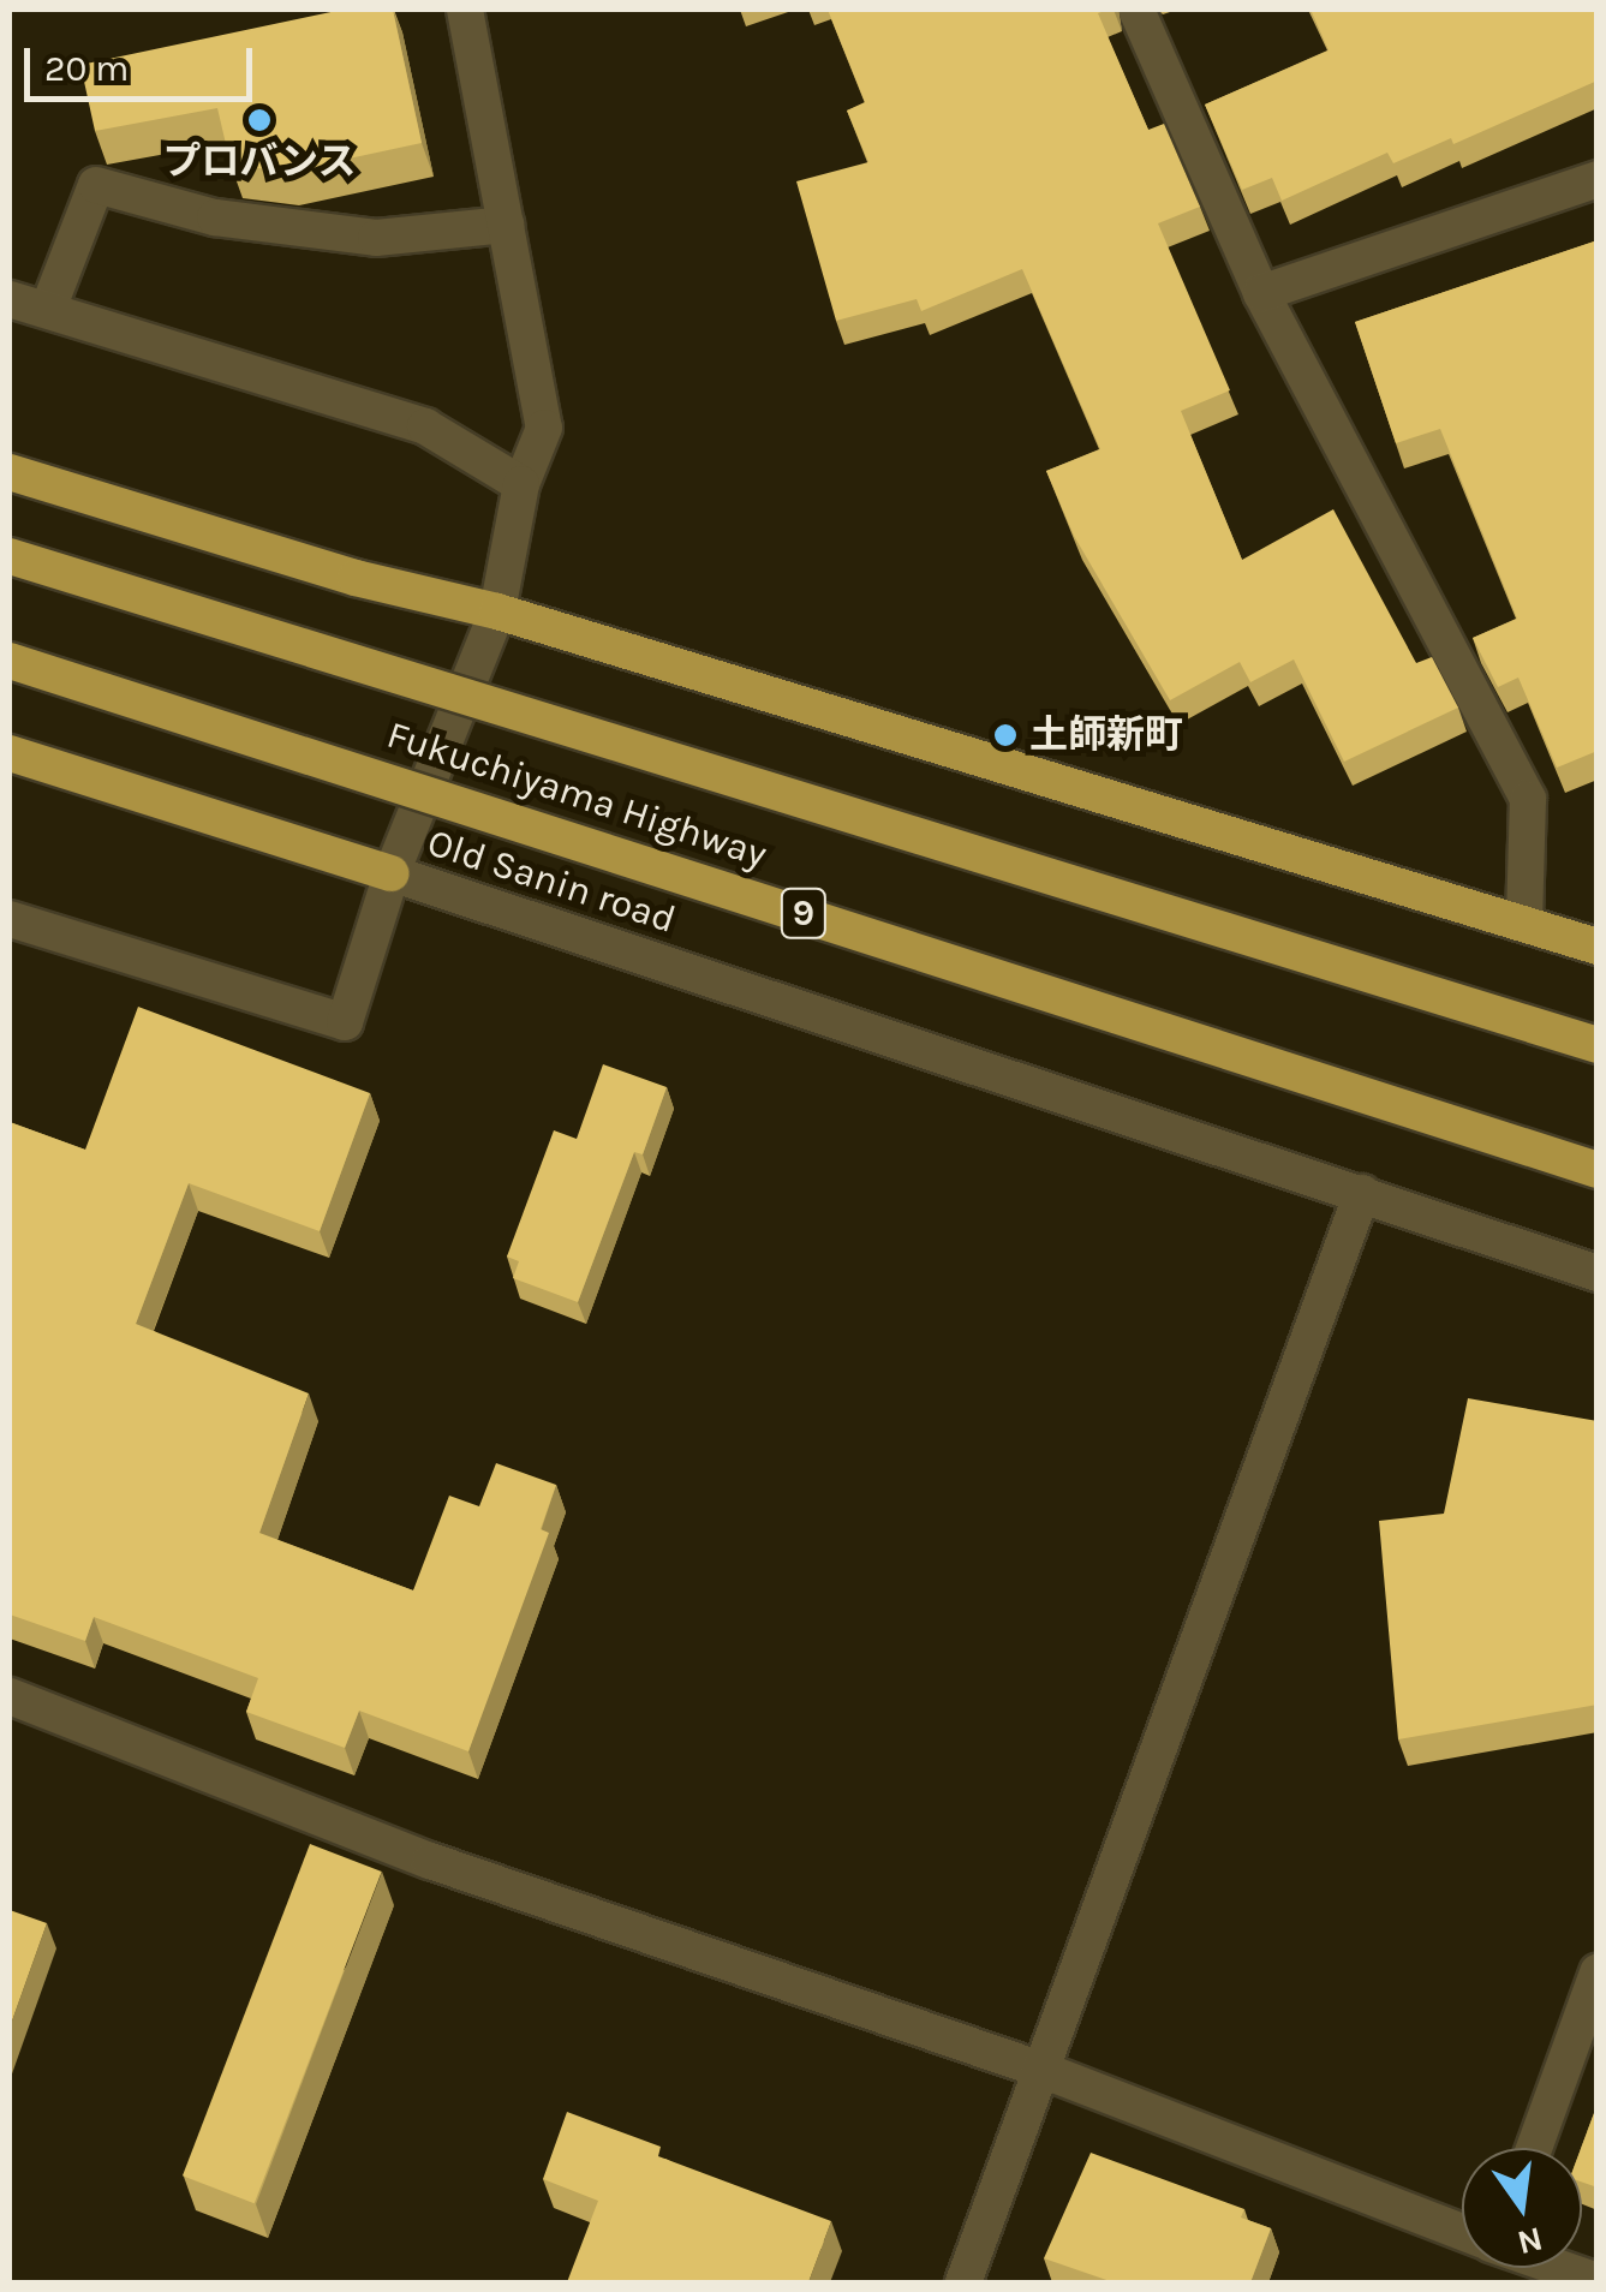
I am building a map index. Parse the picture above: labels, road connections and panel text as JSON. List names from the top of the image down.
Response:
{
  "streets": {
    "highway": ["Fukuchiyama Highway", "9"],
    "street": ["Old Sanin road"]
  },
  "places": ["プロバンス", "土師新町"],
  "scale_bar": "20 m",
  "north": "bottom"
}
